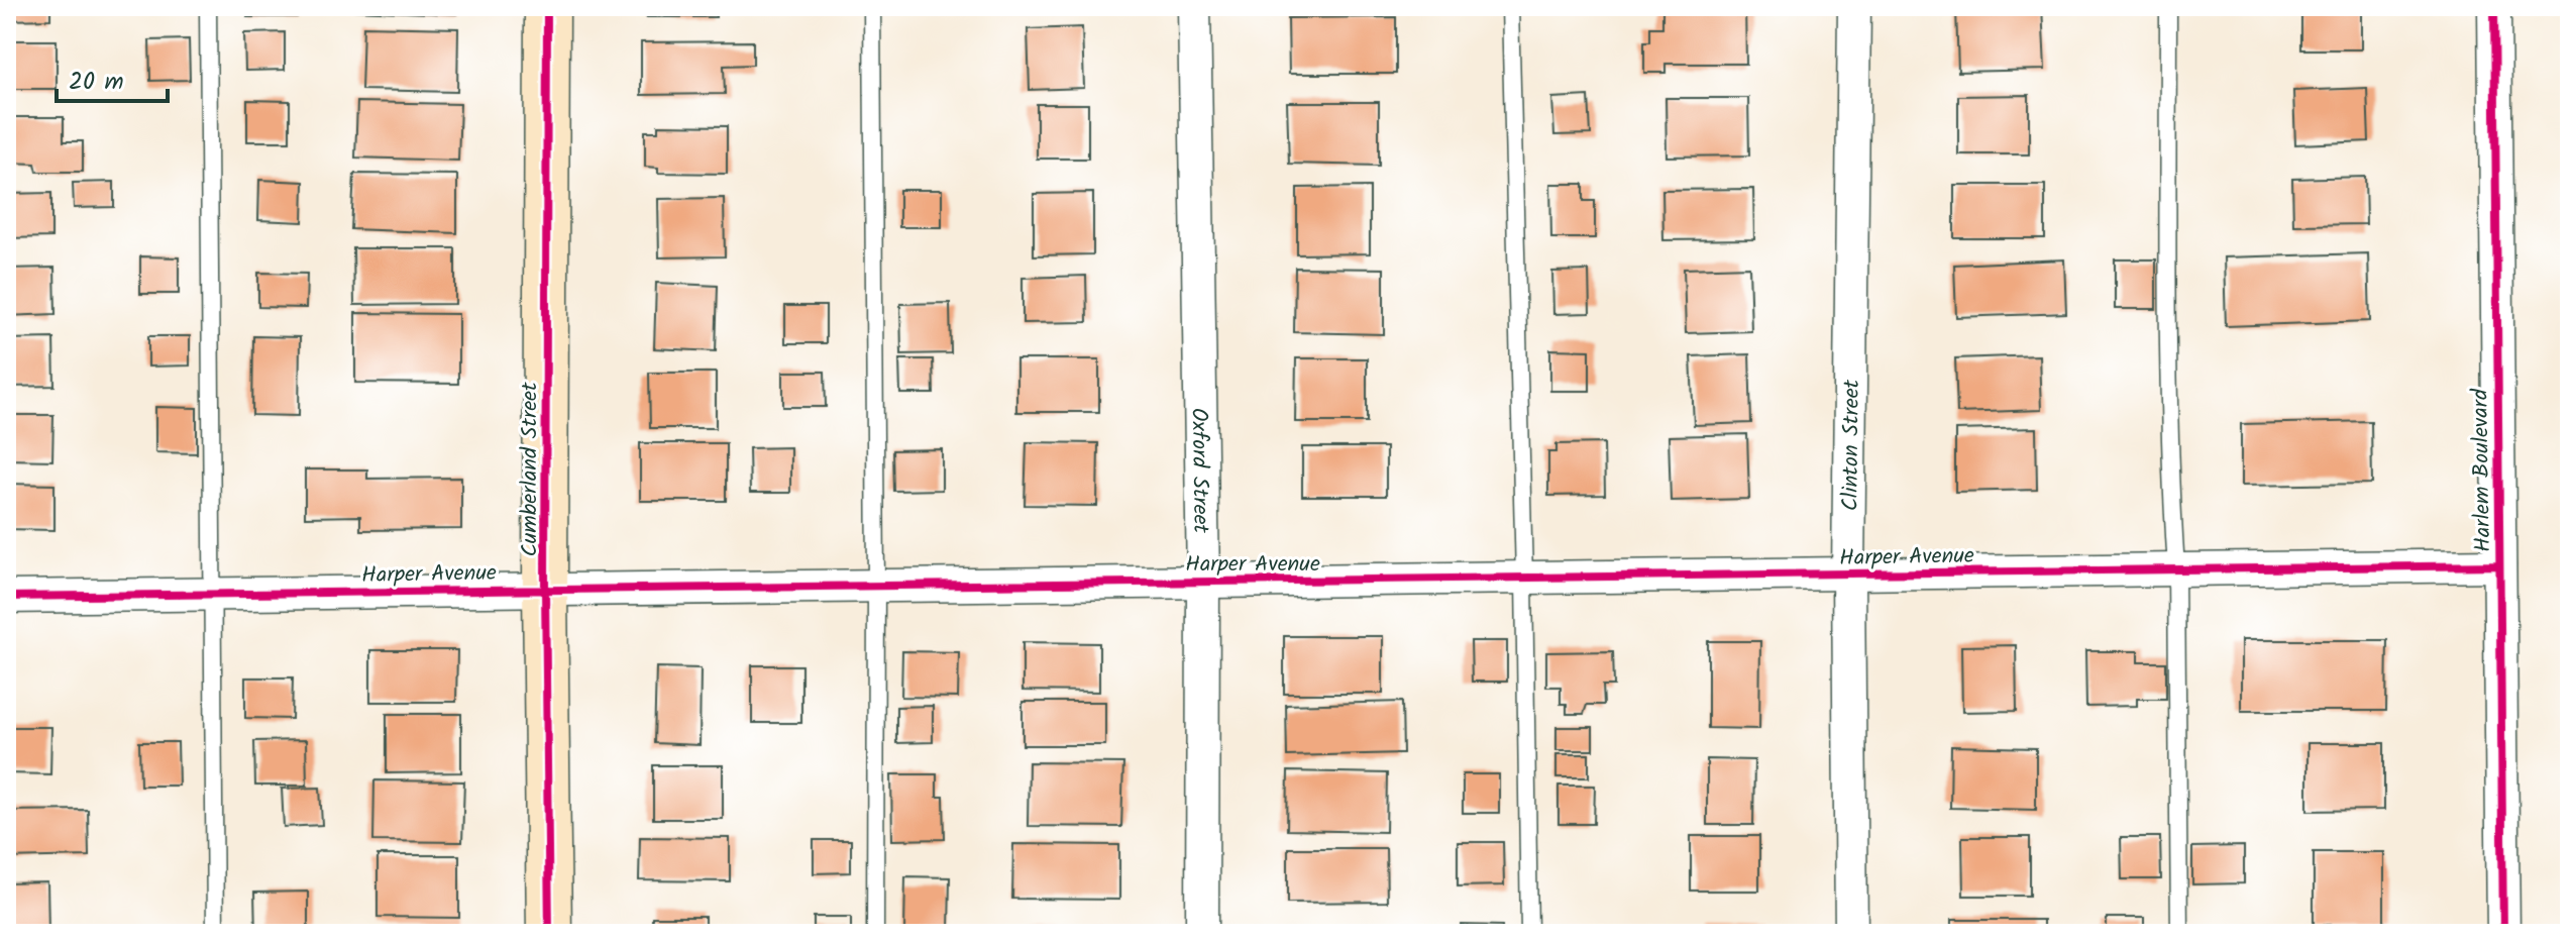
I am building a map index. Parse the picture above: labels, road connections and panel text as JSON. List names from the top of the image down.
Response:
{
  "streets": {
    "street": [
      "Clinton Street",
      "Cumberland Street",
      "Oxford Street",
      "Harlem Boulevard",
      "Harper Avenue"
    ]
  },
  "crossings": [
    ["Clinton Street", "Harper Avenue"],
    ["Cumberland Street", "Harper Avenue"],
    ["Oxford Street", "Harper Avenue"],
    ["Harlem Boulevard", "Harper Avenue"]
  ],
  "scale_bar": "20 m"
}
